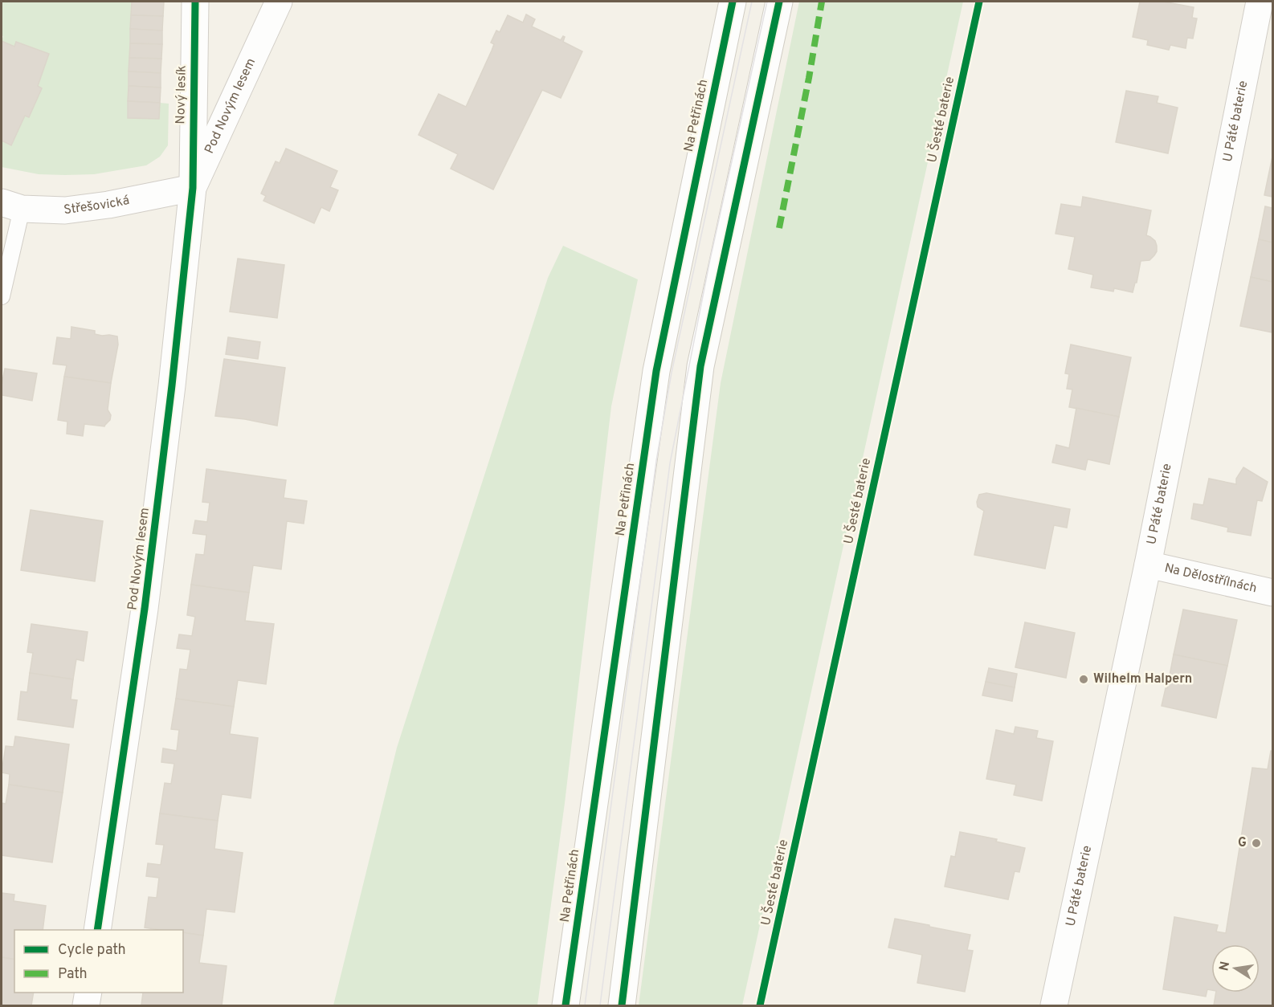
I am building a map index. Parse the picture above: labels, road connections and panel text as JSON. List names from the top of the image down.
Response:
{
  "streets": {
    "street": [
      "Nový lesík",
      "Pod Novým lesem",
      "Na Petřinách",
      "U Páté baterie",
      "Střešovická",
      "Na Dělostřílnách"
    ],
    "cycle path": ["U Šesté baterie"]
  },
  "crossings": [
    ["Nový lesík", "Pod Novým lesem"],
    ["Nový lesík", "Střešovická"],
    ["Pod Novým lesem", "Střešovická"],
    ["U Páté baterie", "Na Dělostřílnách"]
  ],
  "places": ["Wilhelm Halpern", "G"],
  "legend": ["Cycle path", "Path"],
  "north": "left"
}
